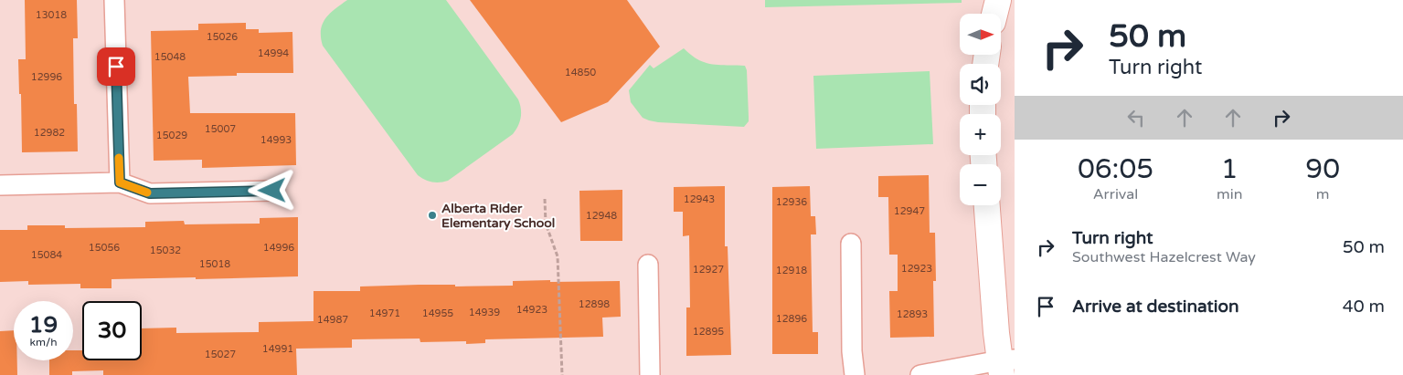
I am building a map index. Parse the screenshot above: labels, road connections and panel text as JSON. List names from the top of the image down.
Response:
{
  "places": ["Alberta Rider Elementary School"],
  "house_numbers": [
    "13018",
    "15026",
    "14994",
    "15048",
    "14850",
    "12996",
    "15007",
    "12982",
    "15029",
    "14993",
    "12943",
    "12936",
    "12947",
    "12948",
    "15056",
    "14996",
    "15032",
    "15084",
    "15018",
    "12923",
    "12927",
    "12918",
    "12898",
    "14923",
    "14939",
    "14971",
    "14955",
    "12893",
    "12896",
    "14987",
    "12895",
    "14991",
    "15027"
  ],
  "north": "right",
  "page": {
    "turn": ["50 m", "Turn right"],
    "map_buttons": ["+", "−"],
    "eta": [
      "06:05",
      "Arrival",
      "1",
      "min",
      "90",
      "m"
    ],
    "list": [
      {
        "name": "Turn right",
        "note": "Southwest Hazelcrest Way",
        "value": "50 m"
      },
      {
        "name": "Arrive at destination",
        "value": "40 m"
      }
    ],
    "speed": "19 km/h",
    "limit": "30"
  }
}
